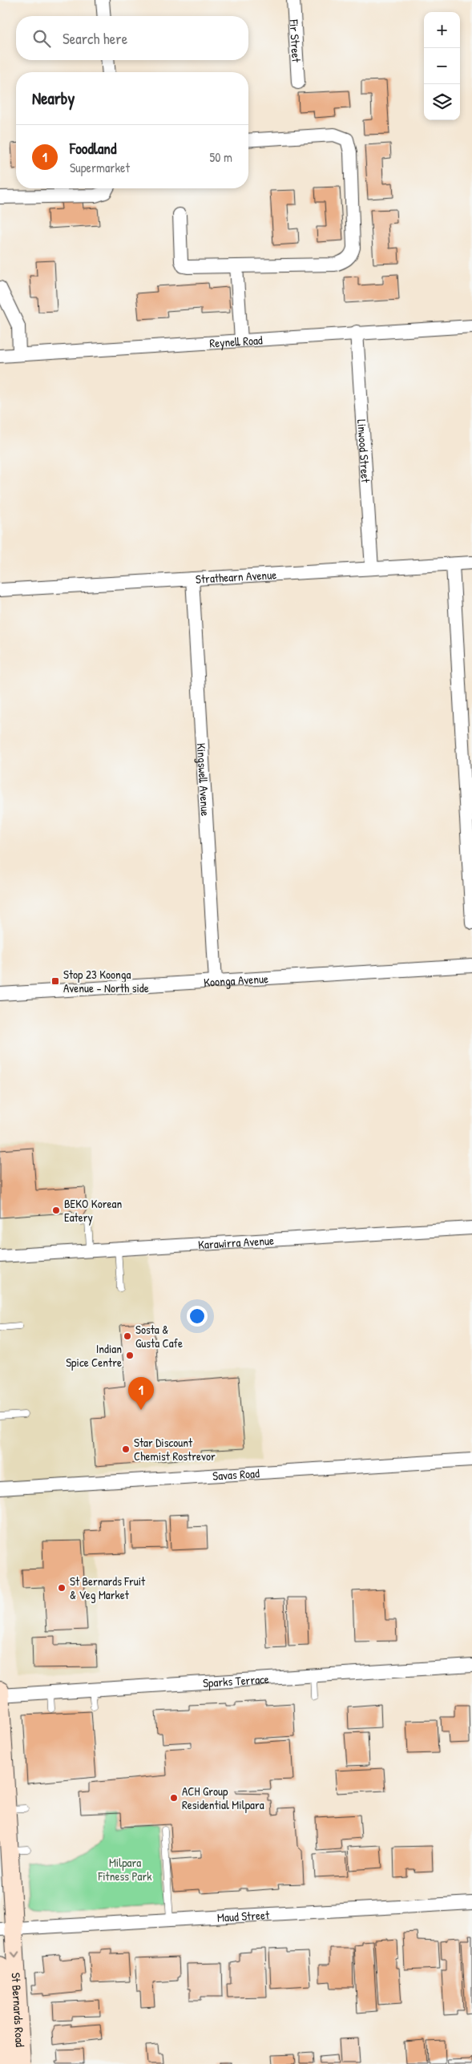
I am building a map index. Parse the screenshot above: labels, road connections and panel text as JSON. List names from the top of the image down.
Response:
{
  "streets": {
    "main road": ["St Bernards Road"],
    "street": [
      "Fir Street",
      "Reynell Road",
      "Linwood Street",
      "Strathearn Avenue",
      "Kingswell Avenue",
      "Koonga Avenue",
      "Karawirra Avenue",
      "Savas Road",
      "Sparks Terrace",
      "Maud Street"
    ]
  },
  "crossings": [
    ["Reynell Road", "Linwood Street"],
    ["Linwood Street", "Strathearn Avenue"],
    ["Strathearn Avenue", "Kingswell Avenue"],
    ["Kingswell Avenue", "Koonga Avenue"],
    ["Sparks Terrace", "St Bernards Road"],
    ["Maud Street", "St Bernards Road"]
  ],
  "parks": ["Milpara Fitness Park"],
  "places": {
    "transit": ["Stop 23 Koonga Avenue - North side"],
    "other": [
      "BEKO Korean Eatery",
      "Sosta & Gusta Cafe",
      "Indian Spice Centre",
      "Star Discount Chemist Rostrevor",
      "St Bernards Fruit & Veg Market",
      "ACH Group Residential Milpara"
    ]
  },
  "page": {
    "map_buttons": ["+", "−"],
    "search": "Search here",
    "heading": "Nearby",
    "list": [
      {
        "mark": "1",
        "name": "Foodland",
        "note": "Supermarket",
        "value": "50 m"
      }
    ],
    "pins": "1"
  }
}
